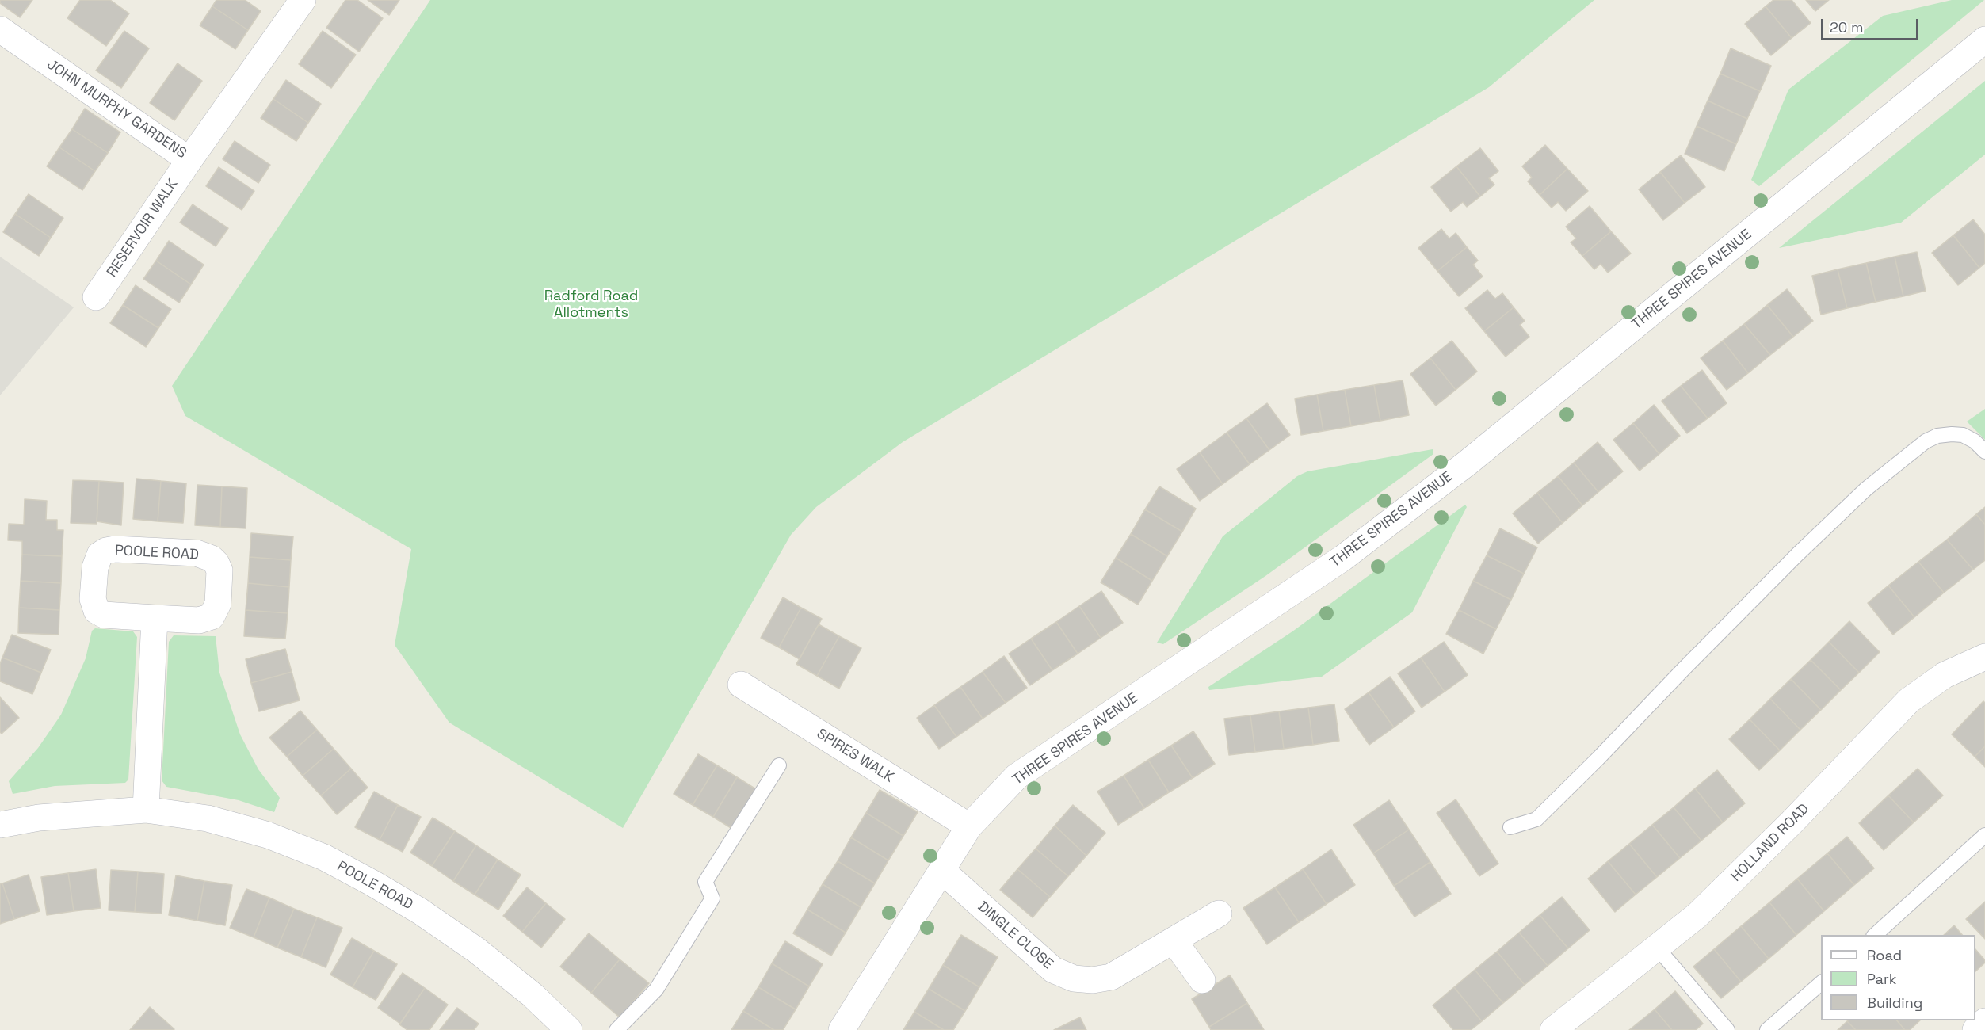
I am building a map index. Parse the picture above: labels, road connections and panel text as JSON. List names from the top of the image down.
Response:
{
  "streets": {
    "street": [
      "JOHN MURPHY GARDENS",
      "RESERVOIR WALK",
      "THREE SPIRES AVENUE",
      "POOLE ROAD",
      "SPIRES WALK",
      "HOLLAND ROAD",
      "DINGLE CLOSE"
    ]
  },
  "crossings": [
    ["JOHN MURPHY GARDENS", "RESERVOIR WALK"],
    ["THREE SPIRES AVENUE", "SPIRES WALK"],
    ["THREE SPIRES AVENUE", "DINGLE CLOSE"]
  ],
  "parks": ["Radford Road Allotments"],
  "legend": ["Road", "Park", "Building"],
  "scale_bar": "20 m"
}
